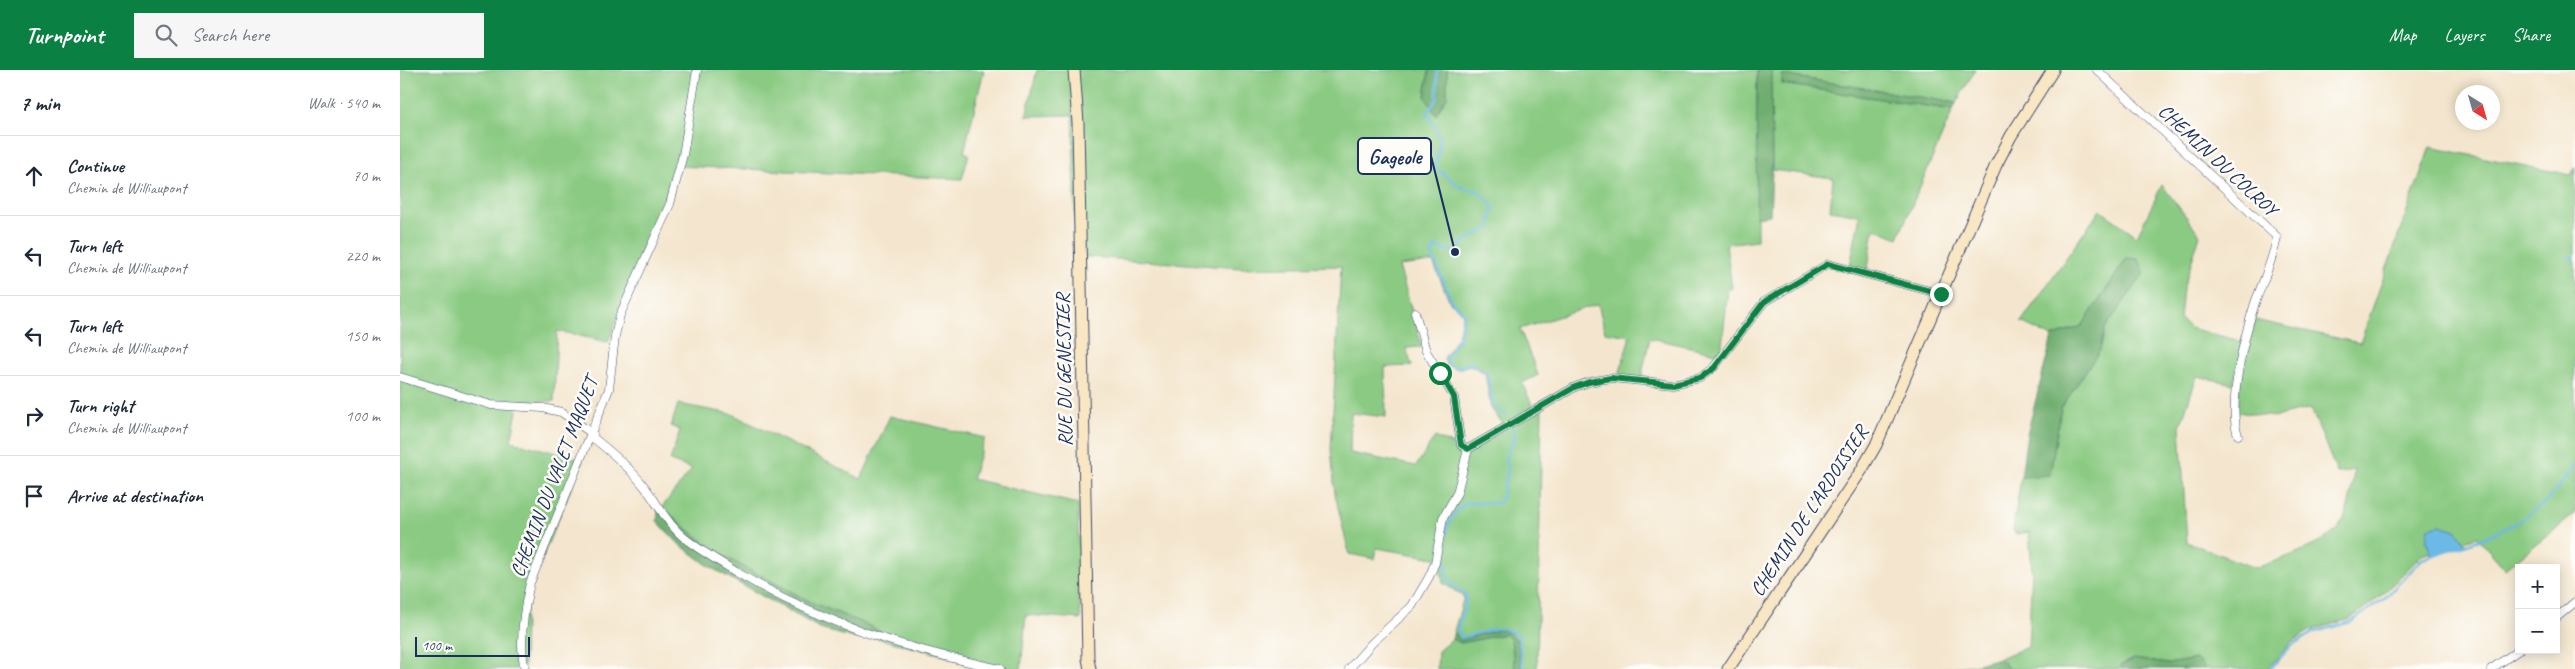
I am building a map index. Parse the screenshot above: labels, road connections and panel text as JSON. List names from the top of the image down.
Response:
{
  "streets": {
    "street": [
      "CHEMIN DU COLROY",
      "RUE DU GENESTIER",
      "CHEMIN DU VALET MAQUET",
      "CHEMIN DE L'ARDOISIER"
    ]
  },
  "places": ["Gageole"],
  "scale_bar": "100 m",
  "north": "bottom right",
  "page": {
    "header": "Turnpoint",
    "search": "Search here",
    "nav": ["Map", "Layers", "Share"],
    "heading": ["7 min", "Walk · 540 m"],
    "list": [
      ["Continue", "Chemin de Williaupont", "70 m"],
      ["Turn left", "Chemin de Williaupont", "220 m"],
      ["Turn left", "Chemin de Williaupont", "150 m"],
      ["Turn right", "Chemin de Williaupont", "100 m"],
      "Arrive at destination"
    ],
    "map_buttons": ["+", "−"],
    "scale": "100 m"
  }
}
